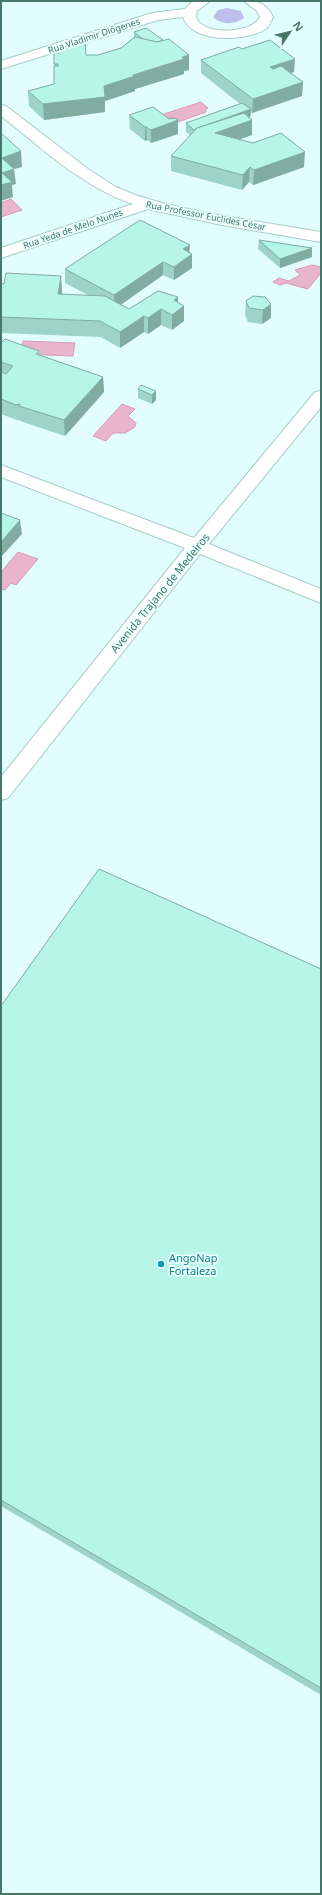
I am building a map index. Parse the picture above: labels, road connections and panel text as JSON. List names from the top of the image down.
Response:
{
  "streets": {
    "street": [
      "Rua Vladimir Diógenes",
      "Rua Professor Euclides César",
      "Rua Yeda de Melo Nunes",
      "Avenida Trajano de Medeiros"
    ]
  },
  "crossings": [
    ["Rua Professor Euclides César", "Rua Yeda de Melo Nunes"]
  ],
  "places": ["AngoNap Fortaleza"],
  "north": "top right"
}
